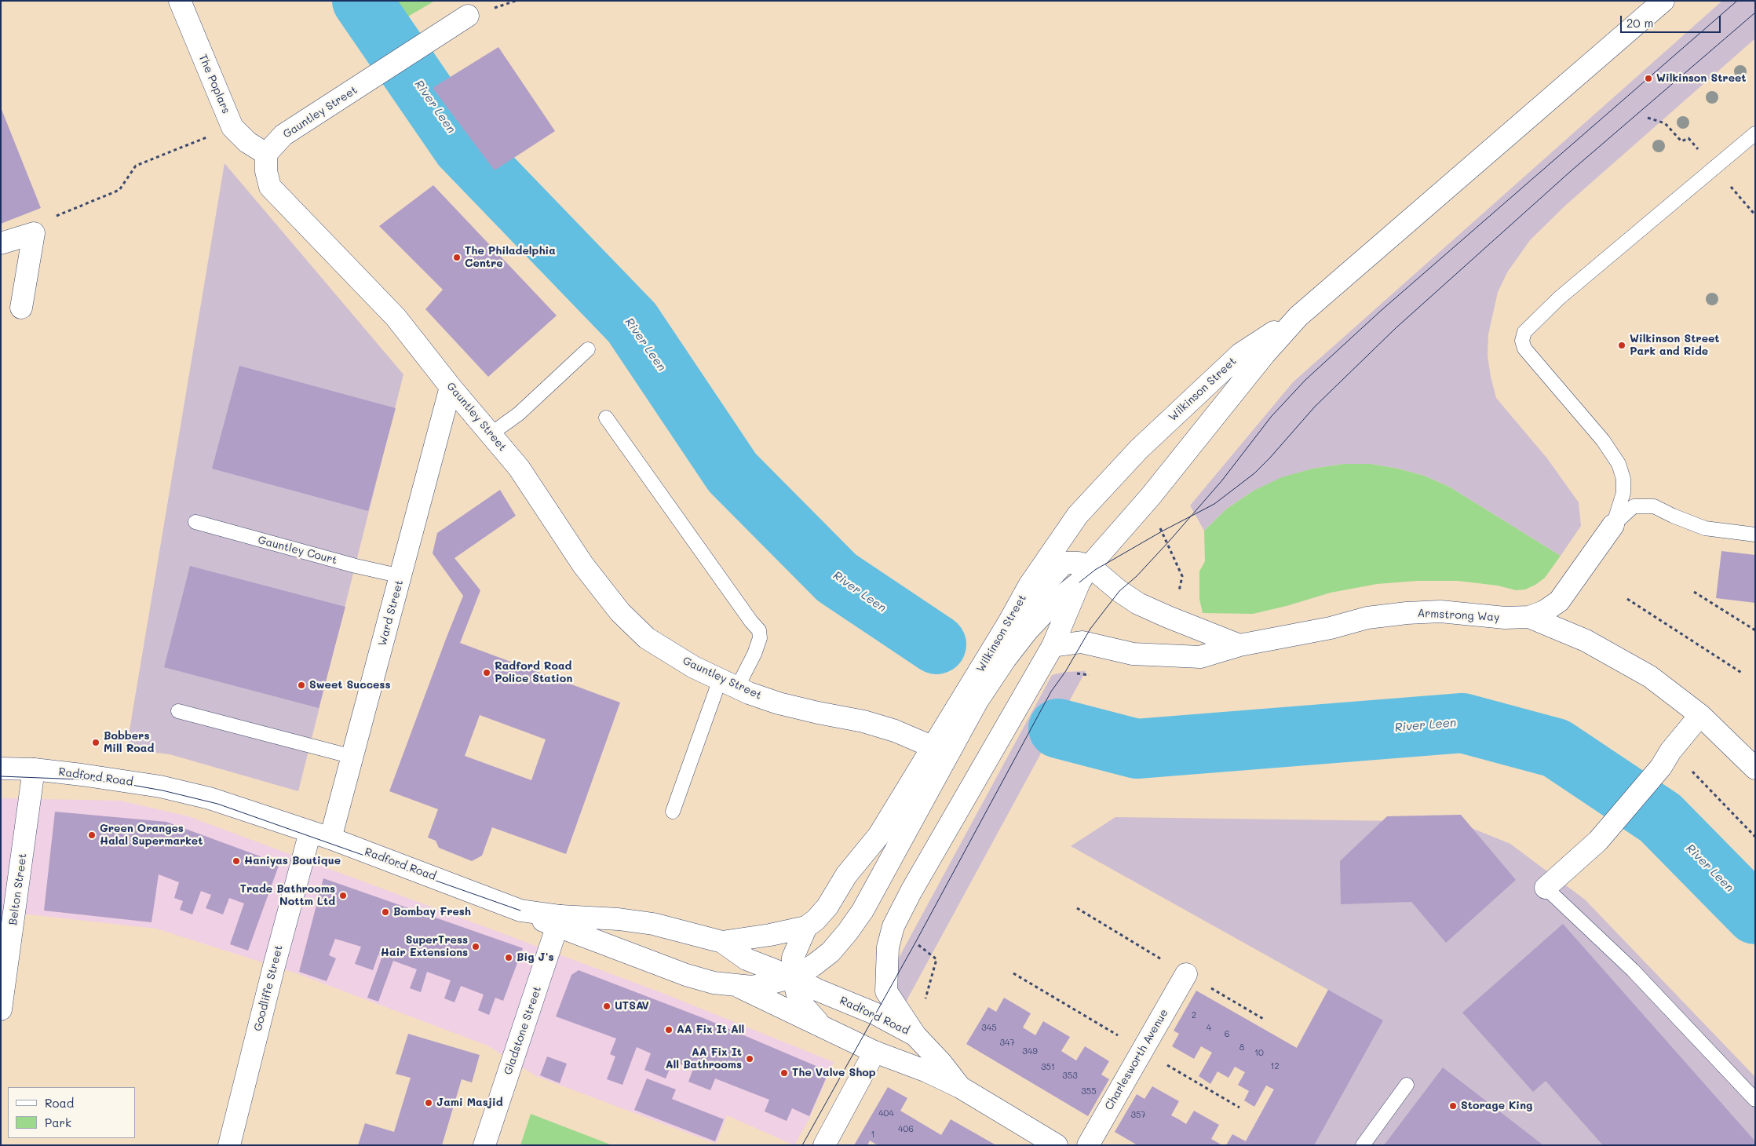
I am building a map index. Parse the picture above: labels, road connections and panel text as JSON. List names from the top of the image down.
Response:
{
  "streets": {
    "street": [
      "The Poplars",
      "Gauntley Street",
      "Wilkinson Street",
      "Ward Street",
      "Armstrong Way",
      "Radford Road",
      "Belton Street",
      "Goodliffe Street",
      "Gladstone Street",
      "Charlesworth Avenue"
    ],
    "lane": ["Gauntley Court"]
  },
  "crossings": [
    ["The Poplars", "Gauntley Street"],
    ["Gauntley Street", "Wilkinson Street"],
    ["Gauntley Street", "Ward Street"],
    ["Wilkinson Street", "Armstrong Way"],
    ["Wilkinson Street", "Radford Road"],
    ["Gauntley Court", "Ward Street"],
    ["Ward Street", "Radford Road"],
    ["Radford Road", "Belton Street"],
    ["Radford Road", "Goodliffe Street"],
    ["Radford Road", "Gladstone Street"]
  ],
  "water": ["River Leen"],
  "places": [
    "Wilkinson Street",
    "The Philadelphia Centre",
    "Wilkinson Street Park and Ride",
    "Radford Road Police Station",
    "Sweet Success",
    "Bobbers Mill Road",
    "Green Oranges Halal Supermarket",
    "Haniyas Boutique",
    "Trade Bathrooms Nottm Ltd",
    "Bombay Fresh",
    "SuperTress Hair Extensions",
    "Big J's",
    "UTSAV",
    "AA Fix It All",
    "AA Fix It All Bathrooms",
    "The Valve Shop",
    "Jami Masjid",
    "Storage King"
  ],
  "house_numbers": [
    "2",
    "345",
    "4",
    "6",
    "347",
    "8",
    "349",
    "10",
    "12",
    "351",
    "353",
    "355",
    "404",
    "357",
    "406",
    "1"
  ],
  "legend": ["Road", "Park"],
  "scale_bar": "20 m"
}
